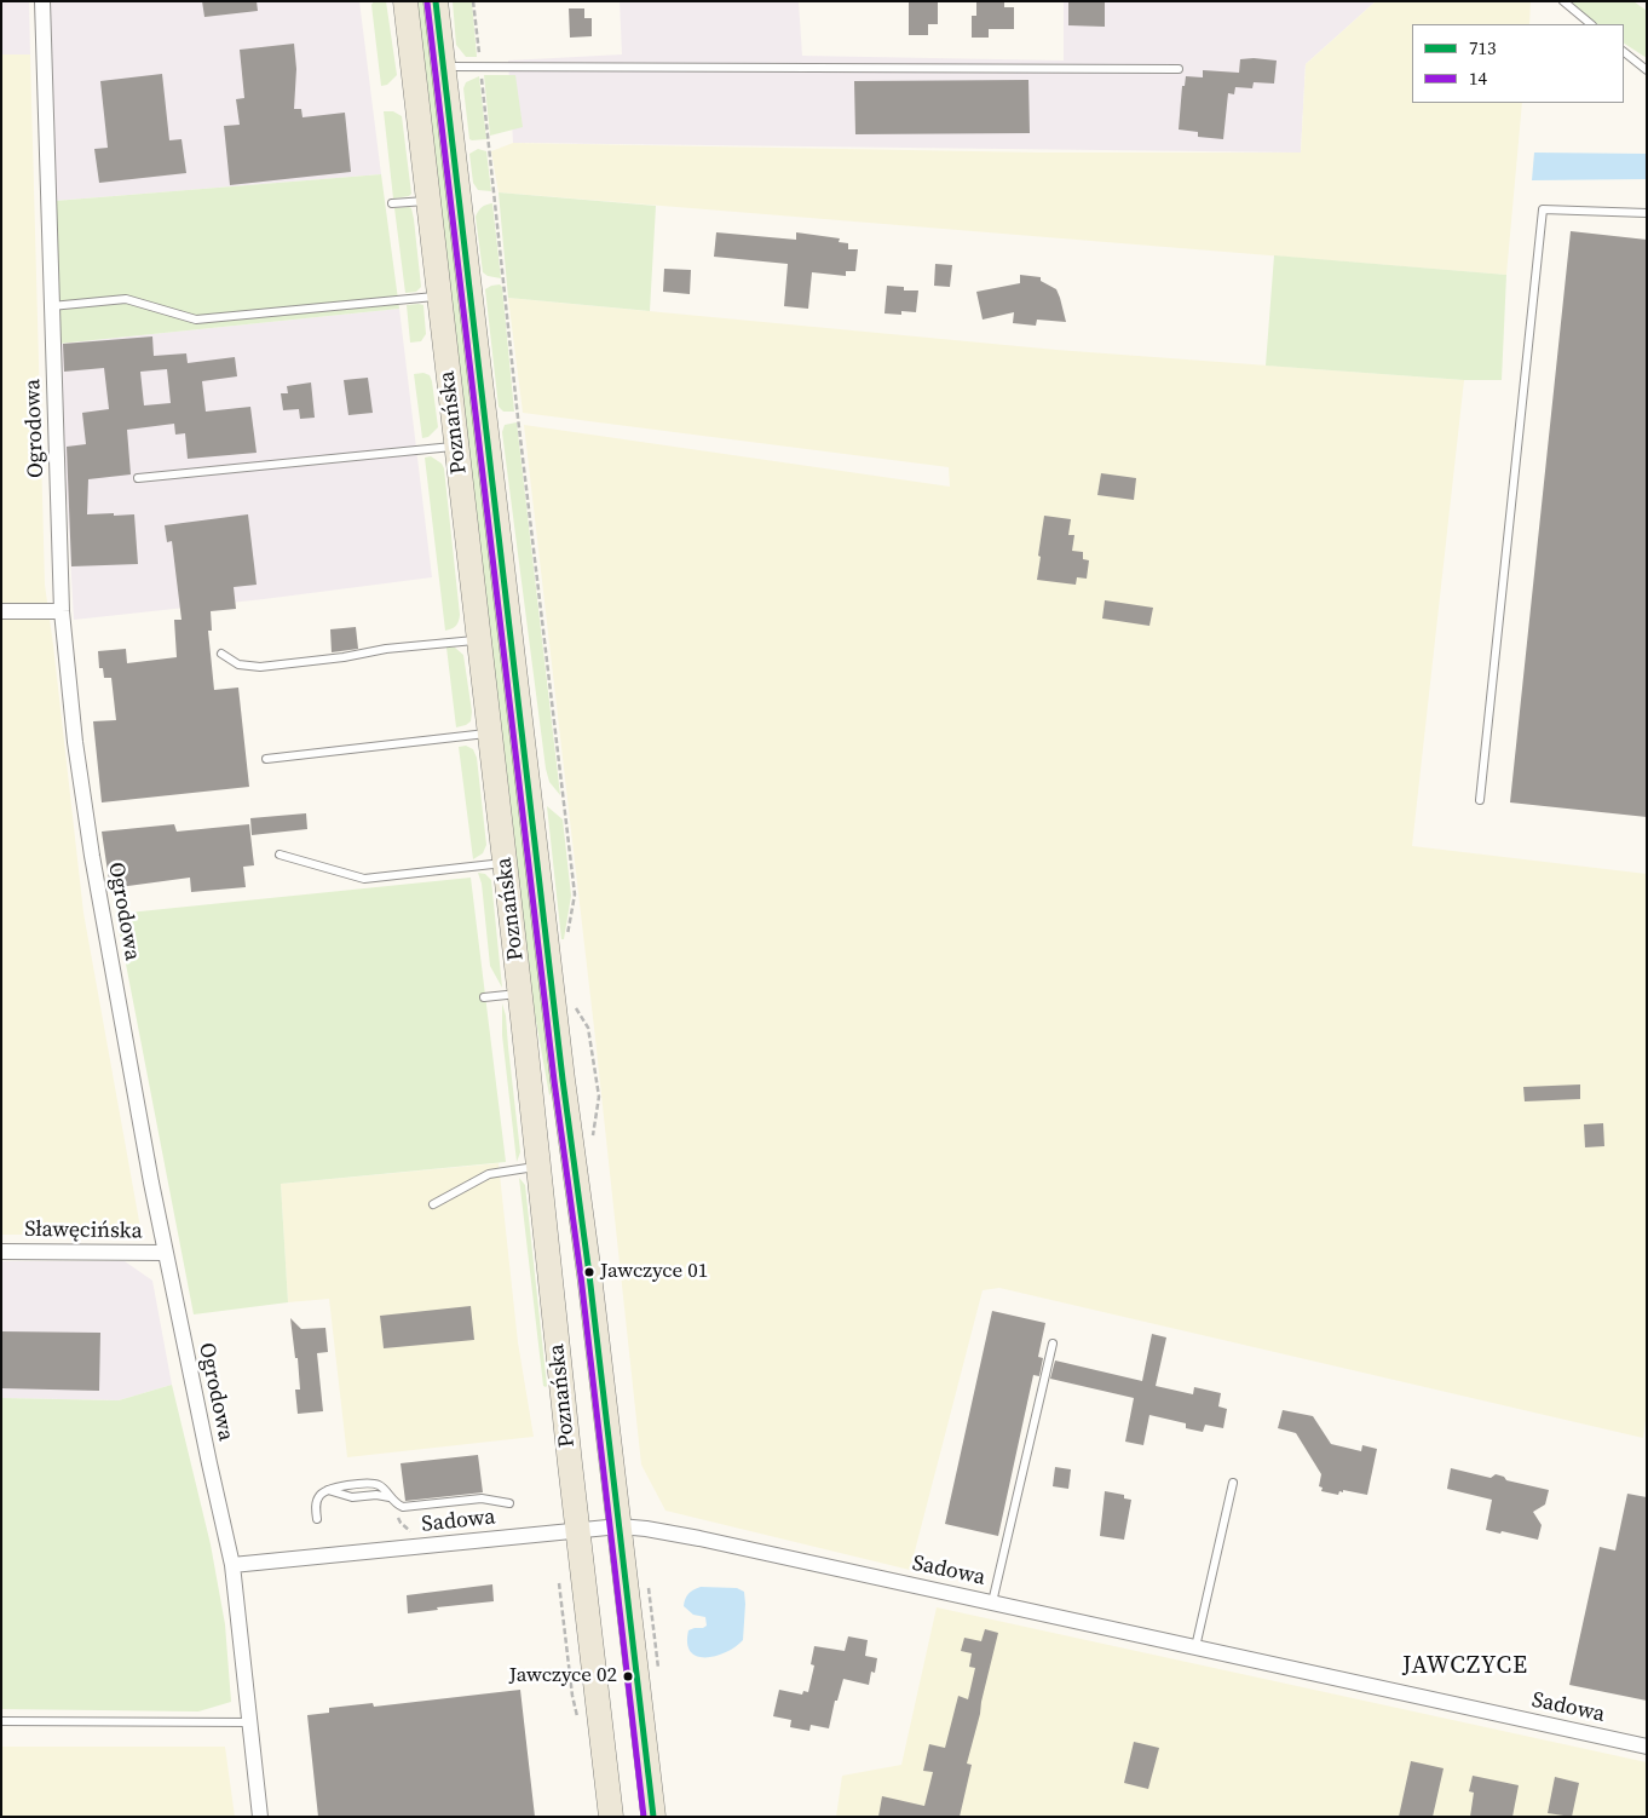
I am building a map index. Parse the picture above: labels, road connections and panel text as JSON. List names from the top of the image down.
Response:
{
  "streets": {
    "main road": ["Poznańska"],
    "street": ["Ogrodowa", "Sławęcińska", "Sadowa"]
  },
  "crossings": [
    ["Poznańska", "Sadowa"],
    ["Ogrodowa", "Sławęcińska"],
    ["Ogrodowa", "Sadowa"]
  ],
  "districts": ["JAWCZYCE"],
  "places": ["Jawczyce 01", "Jawczyce 02"],
  "lines": ["transit line 713", "transit line 14"],
  "legend": ["713", "14"]
}
